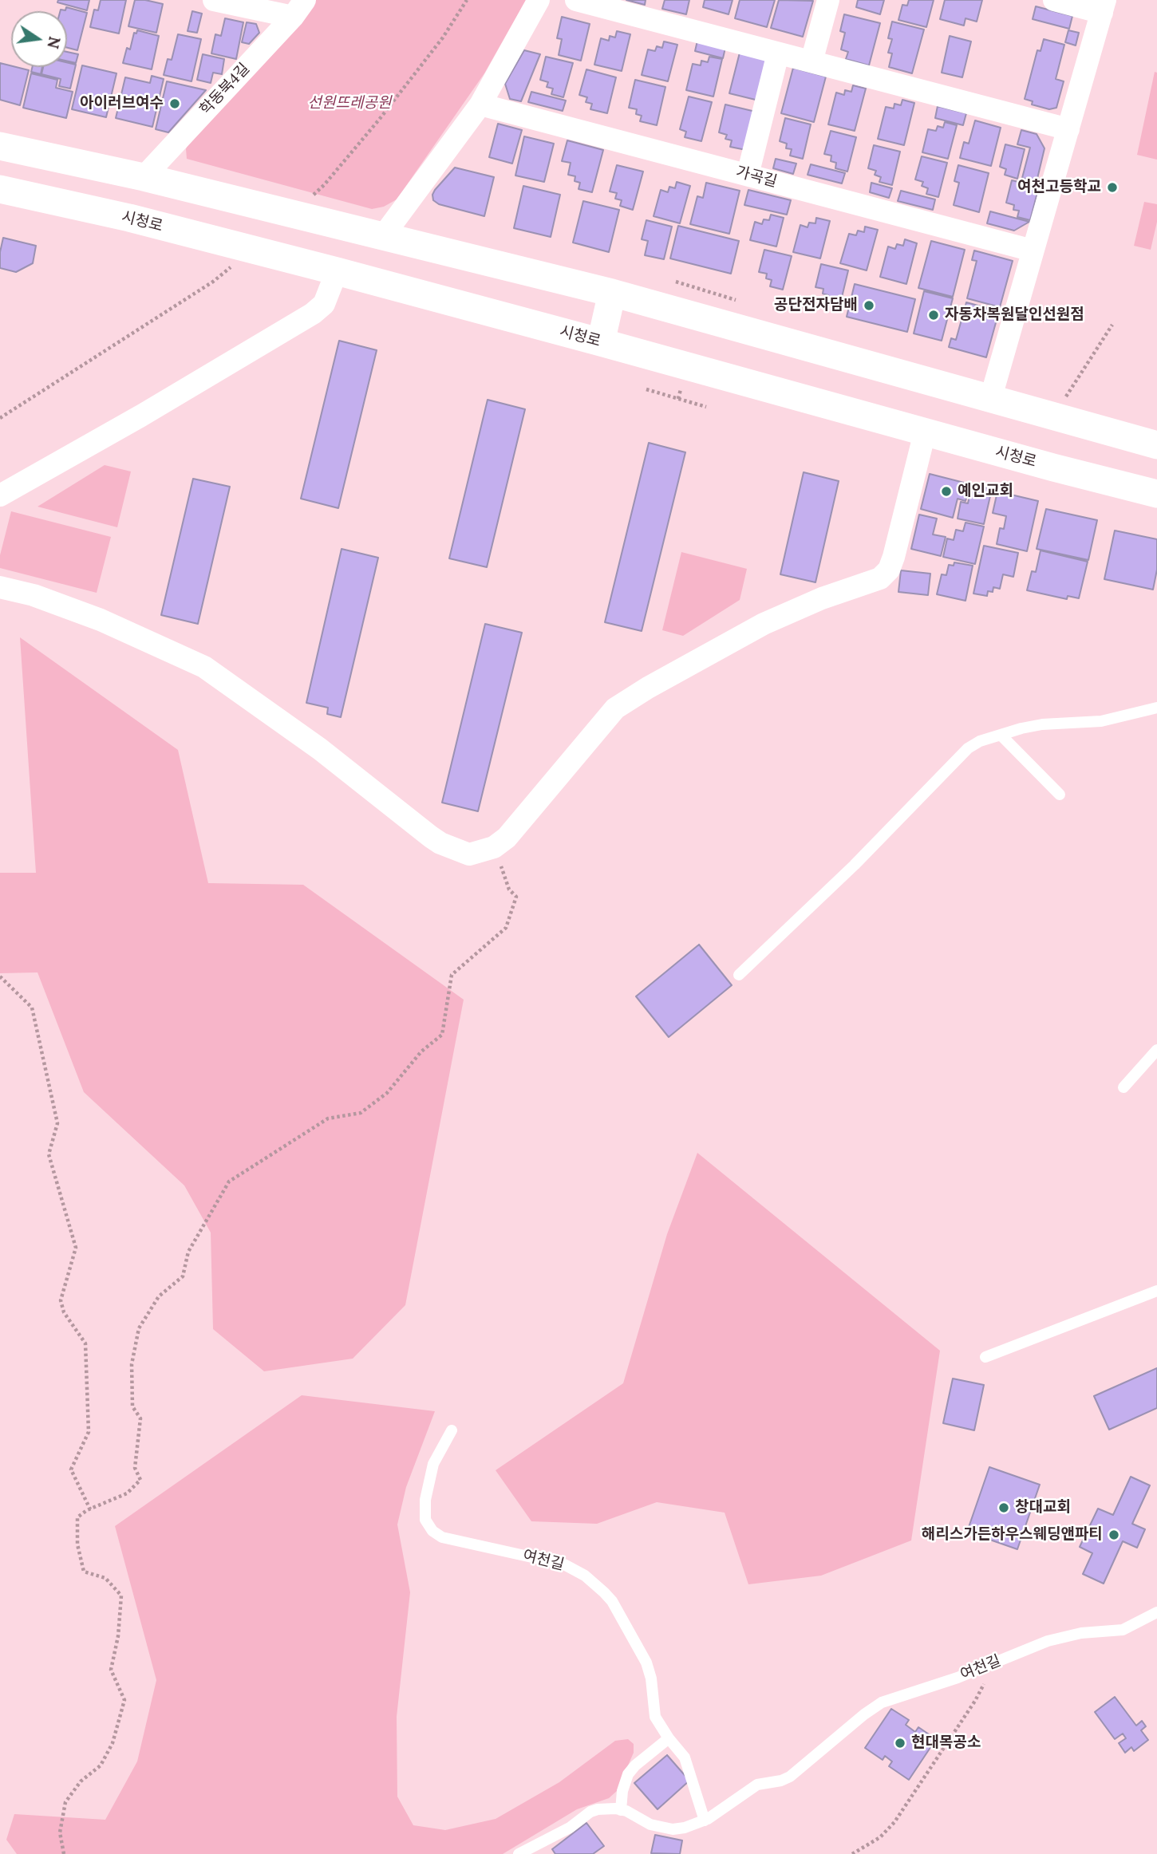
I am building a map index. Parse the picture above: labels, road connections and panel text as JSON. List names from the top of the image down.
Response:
{
  "streets": {
    "street": ["학동북4길", "가곡길", "시청로"],
    "lane": ["여천길"]
  },
  "parks": ["선원뜨레공원"],
  "places": [
    "아이러브여수",
    "여천고등학교",
    "공단전자담배",
    "자동차복원달인선원점",
    "예인교회",
    "창대교회",
    "해리스가든하우스웨딩앤파티",
    "현대목공소"
  ],
  "north": "right"
}
